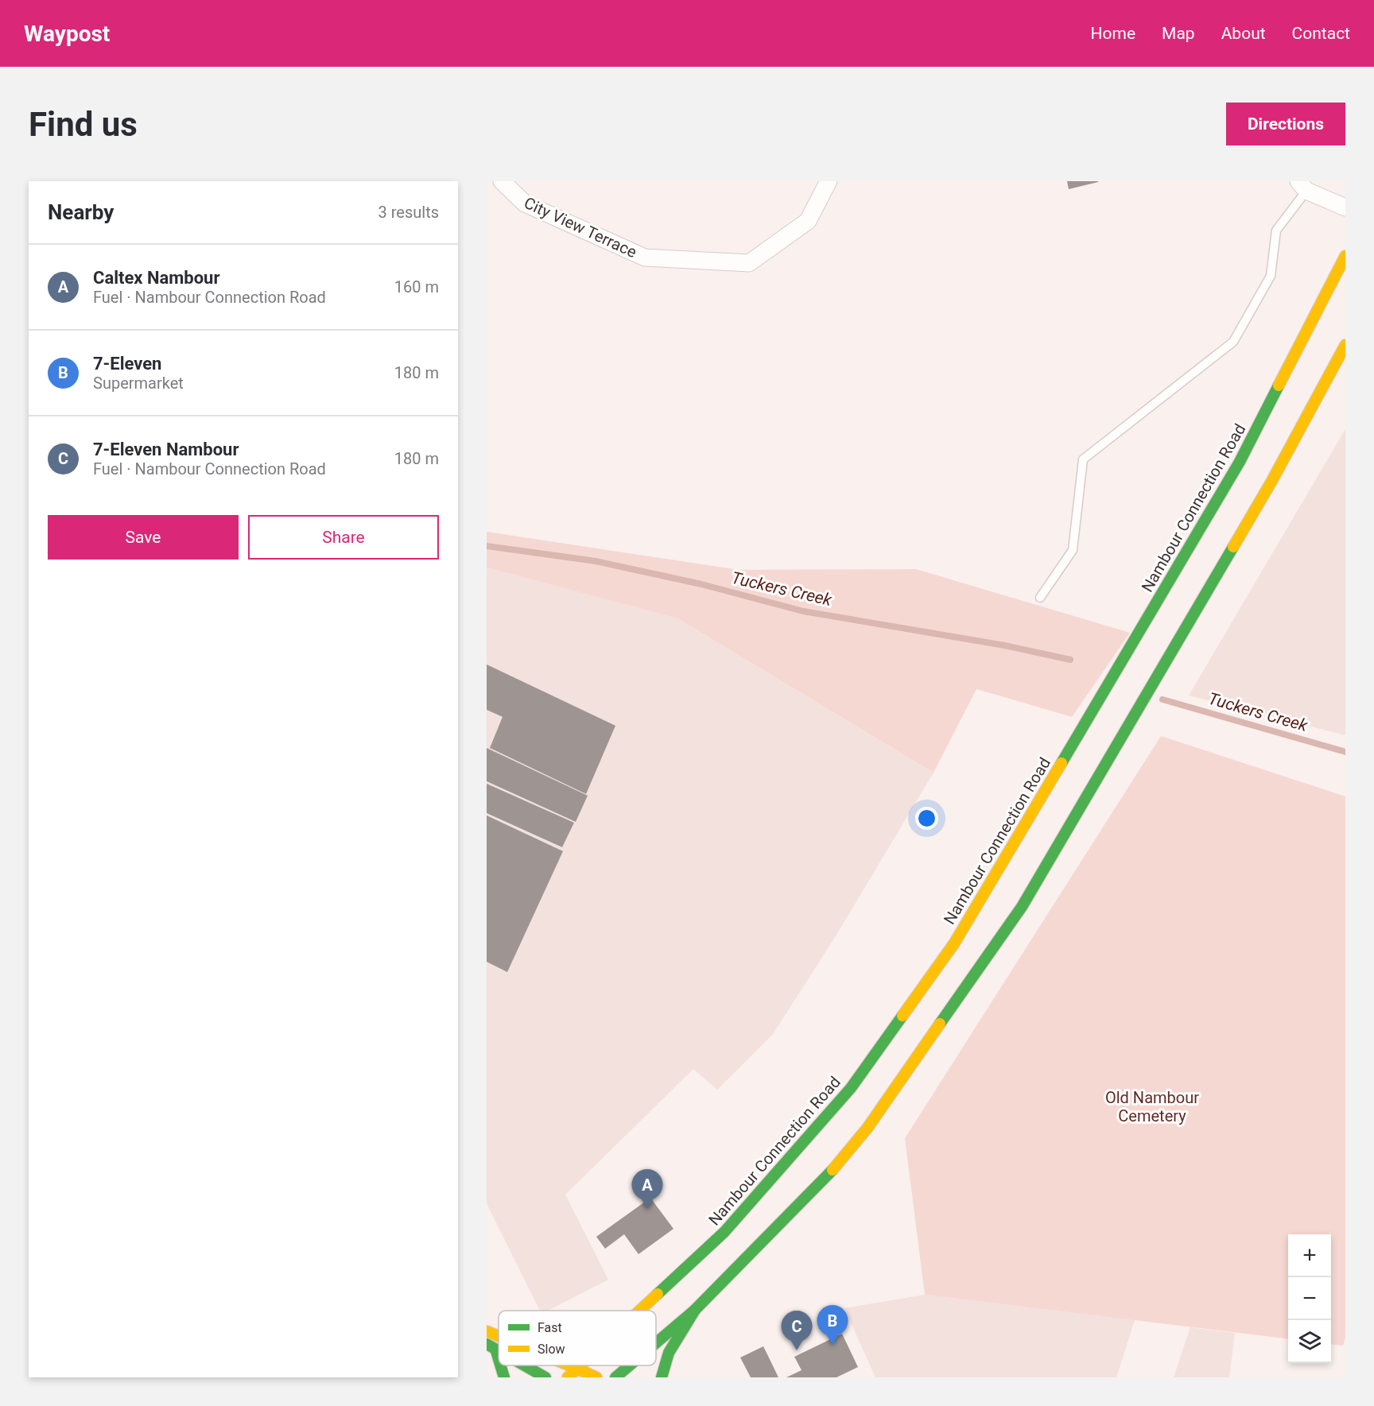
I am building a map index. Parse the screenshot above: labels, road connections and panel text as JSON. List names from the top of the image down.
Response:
{
  "streets": {
    "main road": ["Nambour Connection Road"],
    "street": ["City View Terrace"]
  },
  "water": ["Tuckers Creek"],
  "parks": ["Old Nambour Cemetery"],
  "legend": ["Fast", "Slow"],
  "page": {
    "header": "Waypost",
    "nav": [
      "Home",
      "Map",
      "About",
      "Contact"
    ],
    "buttons": [
      "Directions",
      ["Save", "Share"]
    ],
    "title": "Find us",
    "heading": ["Nearby", "3 results"],
    "list": [
      {
        "mark": "A",
        "name": "Caltex Nambour",
        "note": "Fuel · Nambour Connection Road",
        "value": "160 m"
      },
      {
        "mark": "B",
        "name": "7-Eleven",
        "note": "Supermarket",
        "value": "180 m"
      },
      {
        "mark": "C",
        "name": "7-Eleven Nambour",
        "note": "Fuel · Nambour Connection Road",
        "value": "180 m"
      }
    ],
    "pins": ["A", "B", "C"],
    "map_buttons": ["+", "−"]
  }
}
